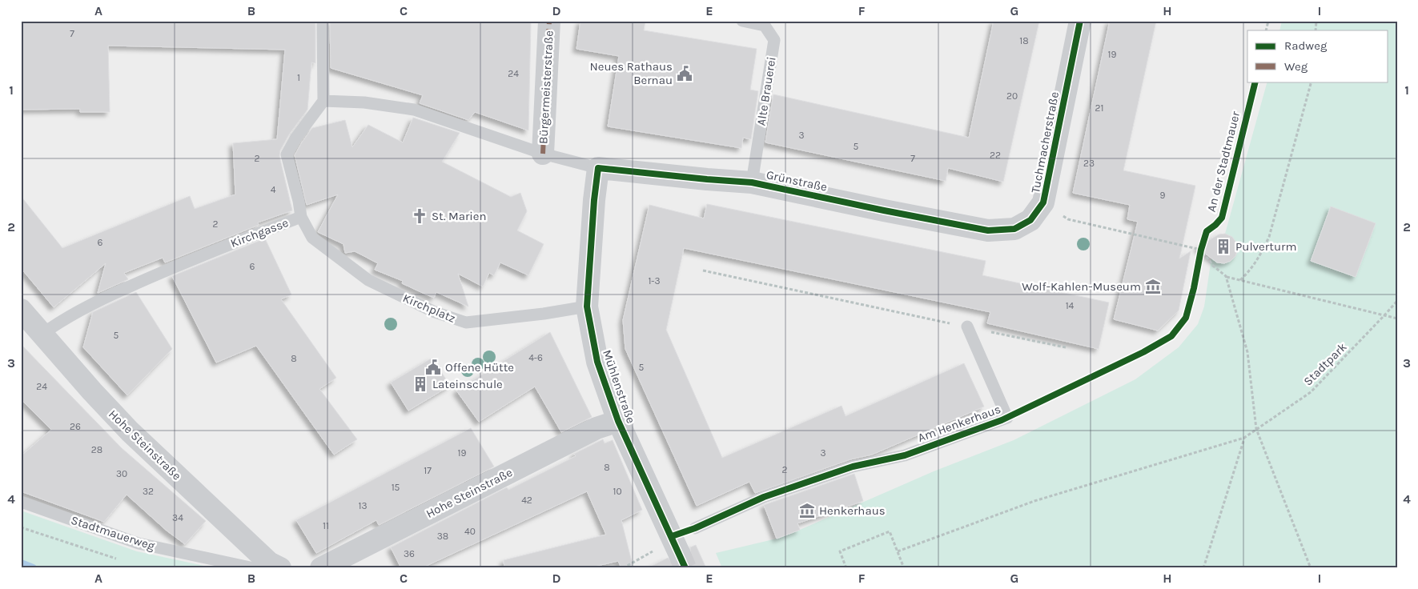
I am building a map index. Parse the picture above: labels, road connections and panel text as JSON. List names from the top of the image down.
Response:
{
  "streets": {
    "street": [
      "Bürgermeisterstraße",
      "Tuchmacherstraße",
      "Grünstraße",
      "Mühlenstraße",
      "Hohe Steinstraße"
    ],
    "lane": [
      "Alte Brauerei",
      "Kirchgasse",
      "Kirchplatz",
      "Am Henkerhaus",
      "Stadtmauerweg"
    ],
    "path": ["Stadtpark"],
    "cycle path": ["An der Stadtmauer"]
  },
  "crossings": [
    ["Alte Brauerei", "Grünstraße"],
    ["Tuchmacherstraße", "Grünstraße"],
    ["An der Stadtmauer", "Am Henkerhaus"],
    ["Grünstraße", "Mühlenstraße"],
    ["Kirchgasse", "Kirchplatz"],
    ["Kirchgasse", "Hohe Steinstraße"],
    ["Kirchplatz", "Mühlenstraße"],
    ["Mühlenstraße", "Hohe Steinstraße"]
  ],
  "places": {
    "public building": ["Neues Rathaus Bernau", "Offene Hütte"],
    "church": ["St. Marien"],
    "building": ["Pulverturm", "Lateinschule"],
    "museum": ["Wolf-Kahlen-Museum", "Henkerhaus"]
  },
  "house_numbers": [
    "7",
    "18",
    "19",
    "24",
    "1",
    "20",
    "21",
    "3",
    "5",
    "22",
    "2",
    "7",
    "23",
    "4",
    "9",
    "2",
    "6",
    "6",
    "1-3",
    "14",
    "5",
    "4-6",
    "8",
    "5",
    "24",
    "26",
    "28",
    "19",
    "3",
    "8",
    "2",
    "17",
    "30",
    "15",
    "32",
    "10",
    "42",
    "13",
    "34",
    "11",
    "40",
    "38",
    "36"
  ],
  "legend": ["Radweg", "Weg"],
  "grid": {
    "columns": [
      "A",
      "B",
      "C",
      "D",
      "E",
      "F",
      "G",
      "H",
      "I"
    ],
    "rows": [
      "1",
      "2",
      "3",
      "4"
    ]
  }
}
